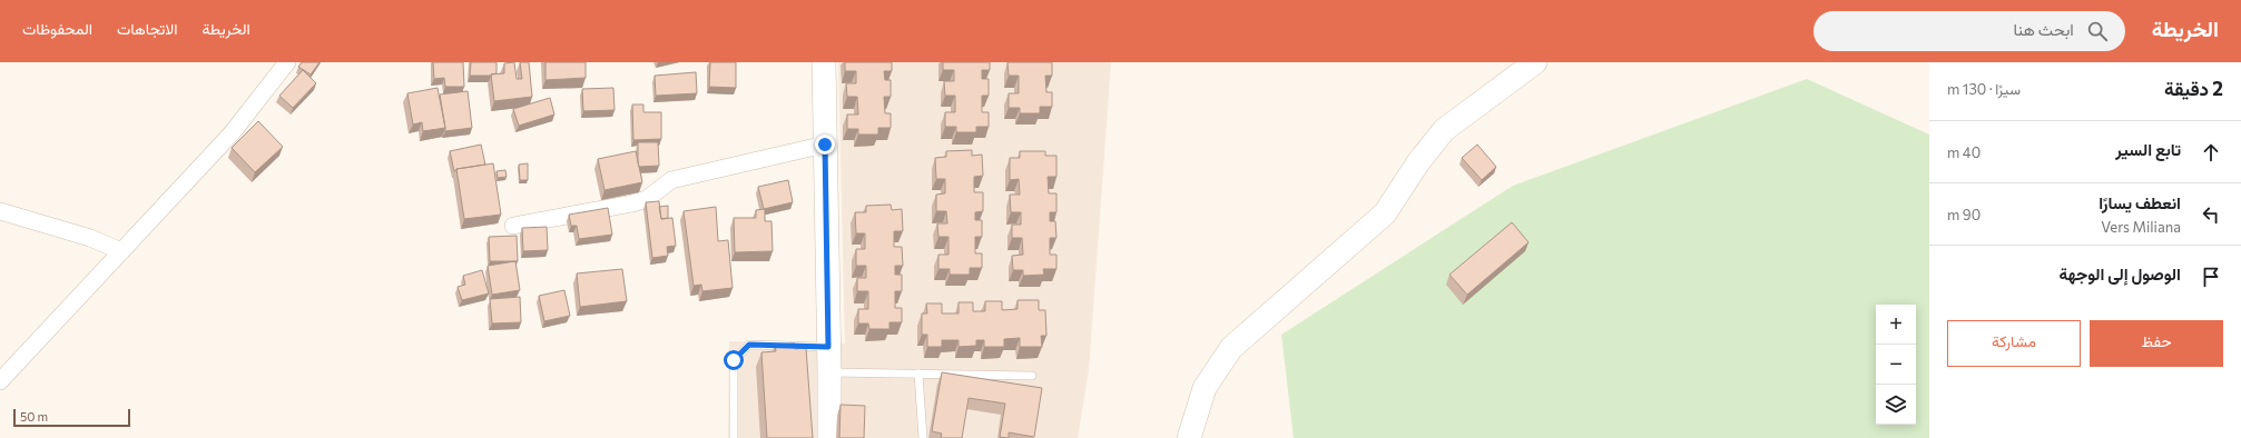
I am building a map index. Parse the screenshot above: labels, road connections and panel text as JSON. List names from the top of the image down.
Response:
{
  "scale_bar": "50 m",
  "page": {
    "header": "الخريطة",
    "search": "ابحث هنا",
    "nav": ["الخريطة", "الاتجاهات", "المحفوظات"],
    "heading": ["2 دقيقة", "سيرًا · 130 m"],
    "list": [
      ["تابع السير", "40 m"],
      ["انعطف يسارًا", "Vers Miliana", "90 m"],
      "الوصول إلى الوجهة"
    ],
    "map_buttons": ["+", "−"],
    "buttons": ["حفظ", "مشاركة"],
    "scale": "50 m"
  }
}
